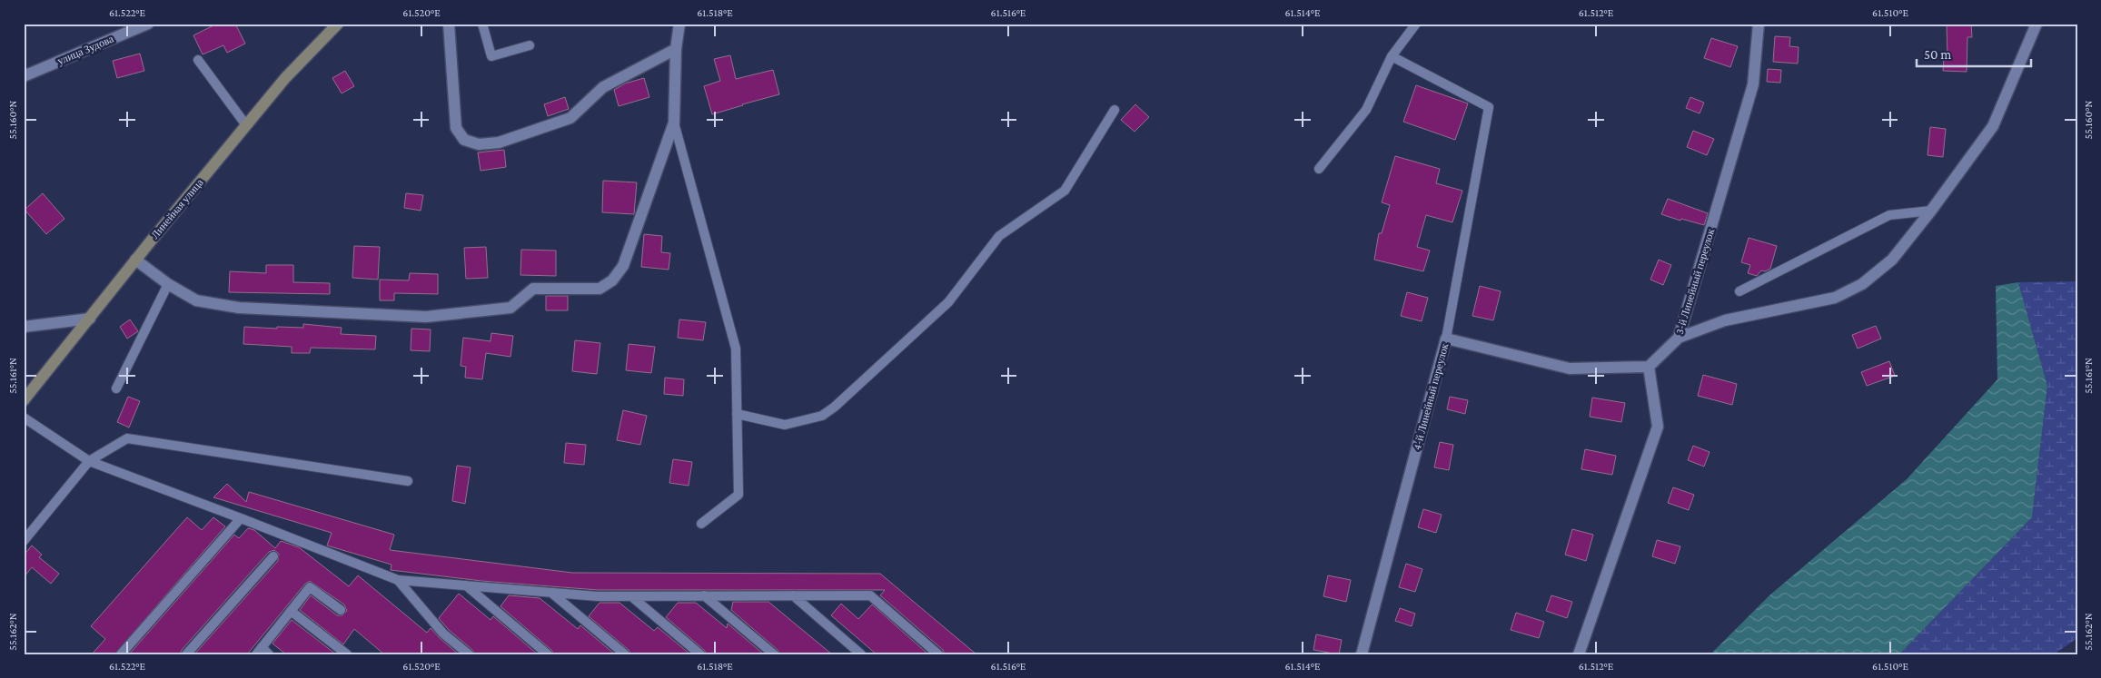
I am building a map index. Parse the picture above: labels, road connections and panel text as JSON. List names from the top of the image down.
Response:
{
  "streets": {
    "street": [
      "улица Зудова",
      "Линейная улица",
      "3-й Линейный переулок",
      "4-й Линейный переулок"
    ]
  },
  "crossings": [
    ["3-й Линейный переулок", "4-й Линейный переулок"]
  ],
  "scale_bar": "50 m",
  "coordinates": [
    "61.522°E",
    "61.520°E",
    "61.518°E",
    "61.516°E",
    "61.514°E",
    "61.512°E",
    "61.510°E",
    "55.160°N",
    "55.161°N",
    "55.162°N"
  ]
}
